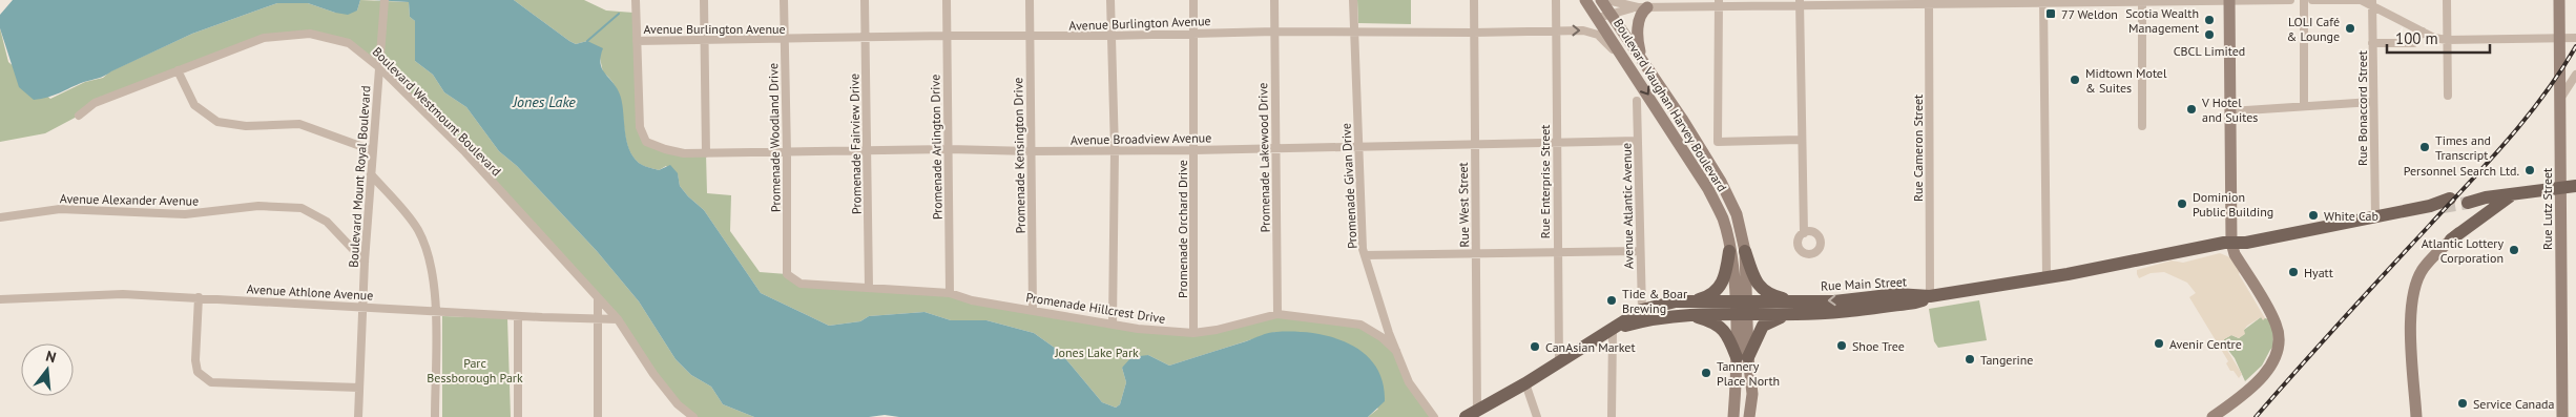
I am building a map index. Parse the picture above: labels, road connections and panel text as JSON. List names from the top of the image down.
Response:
{
  "streets": {
    "main road": ["Rue Main Street"],
    "street": [
      "Avenue Burlington Avenue",
      "Boulevard Vaughan Harvey Boulevard",
      "Rue Bonaccord Street",
      "Boulevard Westmount Boulevard",
      "Promenade Woodland Drive",
      "Avenue Broadview Avenue",
      "Promenade Fairview Drive",
      "Promenade Arlington Drive",
      "Rue Cameron Street",
      "Promenade Kensington Drive",
      "Promenade Lakewood Drive",
      "Boulevard Mount Royal Boulevard",
      "Rue Enterprise Street",
      "Promenade Givan Drive",
      "Avenue Alexander Avenue",
      "Rue West Street",
      "Avenue Atlantic Avenue",
      "Rue Lutz Street",
      "Promenade Orchard Drive",
      "Avenue Athlone Avenue",
      "Promenade Hillcrest Drive"
    ]
  },
  "crossings": [
    ["Avenue Burlington Avenue", "Boulevard Vaughan Harvey Boulevard"],
    ["Avenue Burlington Avenue", "Promenade Woodland Drive"],
    ["Avenue Burlington Avenue", "Avenue Broadview Avenue"],
    ["Avenue Burlington Avenue", "Promenade Fairview Drive"],
    ["Avenue Burlington Avenue", "Promenade Arlington Drive"],
    ["Avenue Burlington Avenue", "Promenade Kensington Drive"],
    ["Avenue Burlington Avenue", "Promenade Lakewood Drive"],
    ["Avenue Burlington Avenue", "Rue Enterprise Street"],
    ["Avenue Burlington Avenue", "Promenade Givan Drive"],
    ["Avenue Burlington Avenue", "Rue West Street"],
    ["Avenue Burlington Avenue", "Promenade Orchard Drive"],
    ["Boulevard Vaughan Harvey Boulevard", "Rue Main Street"],
    ["Rue Bonaccord Street", "Rue Main Street"],
    ["Boulevard Westmount Boulevard", "Boulevard Mount Royal Boulevard"],
    ["Boulevard Westmount Boulevard", "Avenue Athlone Avenue"],
    ["Promenade Woodland Drive", "Avenue Broadview Avenue"],
    ["Promenade Woodland Drive", "Promenade Hillcrest Drive"],
    ["Avenue Broadview Avenue", "Promenade Fairview Drive"],
    ["Avenue Broadview Avenue", "Promenade Arlington Drive"],
    ["Avenue Broadview Avenue", "Promenade Kensington Drive"],
    ["Avenue Broadview Avenue", "Promenade Lakewood Drive"],
    ["Avenue Broadview Avenue", "Rue Enterprise Street"],
    ["Avenue Broadview Avenue", "Promenade Givan Drive"],
    ["Avenue Broadview Avenue", "Rue West Street"],
    ["Avenue Broadview Avenue", "Avenue Atlantic Avenue"],
    ["Avenue Broadview Avenue", "Promenade Orchard Drive"],
    ["Promenade Fairview Drive", "Promenade Hillcrest Drive"],
    ["Promenade Arlington Drive", "Promenade Hillcrest Drive"],
    ["Rue Cameron Street", "Rue Main Street"],
    ["Promenade Kensington Drive", "Promenade Hillcrest Drive"],
    ["Promenade Lakewood Drive", "Promenade Hillcrest Drive"],
    ["Boulevard Mount Royal Boulevard", "Avenue Alexander Avenue"],
    ["Boulevard Mount Royal Boulevard", "Avenue Athlone Avenue"],
    ["Rue Enterprise Street", "Rue Main Street"],
    ["Promenade Givan Drive", "Promenade Hillcrest Drive"],
    ["Rue West Street", "Rue Main Street"],
    ["Avenue Atlantic Avenue", "Rue Main Street"],
    ["Promenade Orchard Drive", "Promenade Hillcrest Drive"]
  ],
  "water": ["Jones Lake"],
  "parks": ["Jones Lake Park", "Parc Bessborough Park"],
  "places": {
    "transit": ["77 Weldon"],
    "other": [
      "Scotia Wealth Management",
      "LOLI Café & Lounge",
      "CBCL Limited",
      "Midtown Motel & Suites",
      "V Hotel and Suites",
      "Times and Transcript",
      "Personnel Search Ltd.",
      "Dominion Public Building",
      "White Cab",
      "Atlantic Lottery Corporation",
      "Hyatt",
      "Tide & Boar Brewing",
      "Avenir Centre",
      "Shoe Tree",
      "CanAsian Market",
      "Tangerine",
      "Tannery Place North",
      "Service Canada"
    ]
  },
  "scale_bar": "100 m",
  "north": "top"
}
